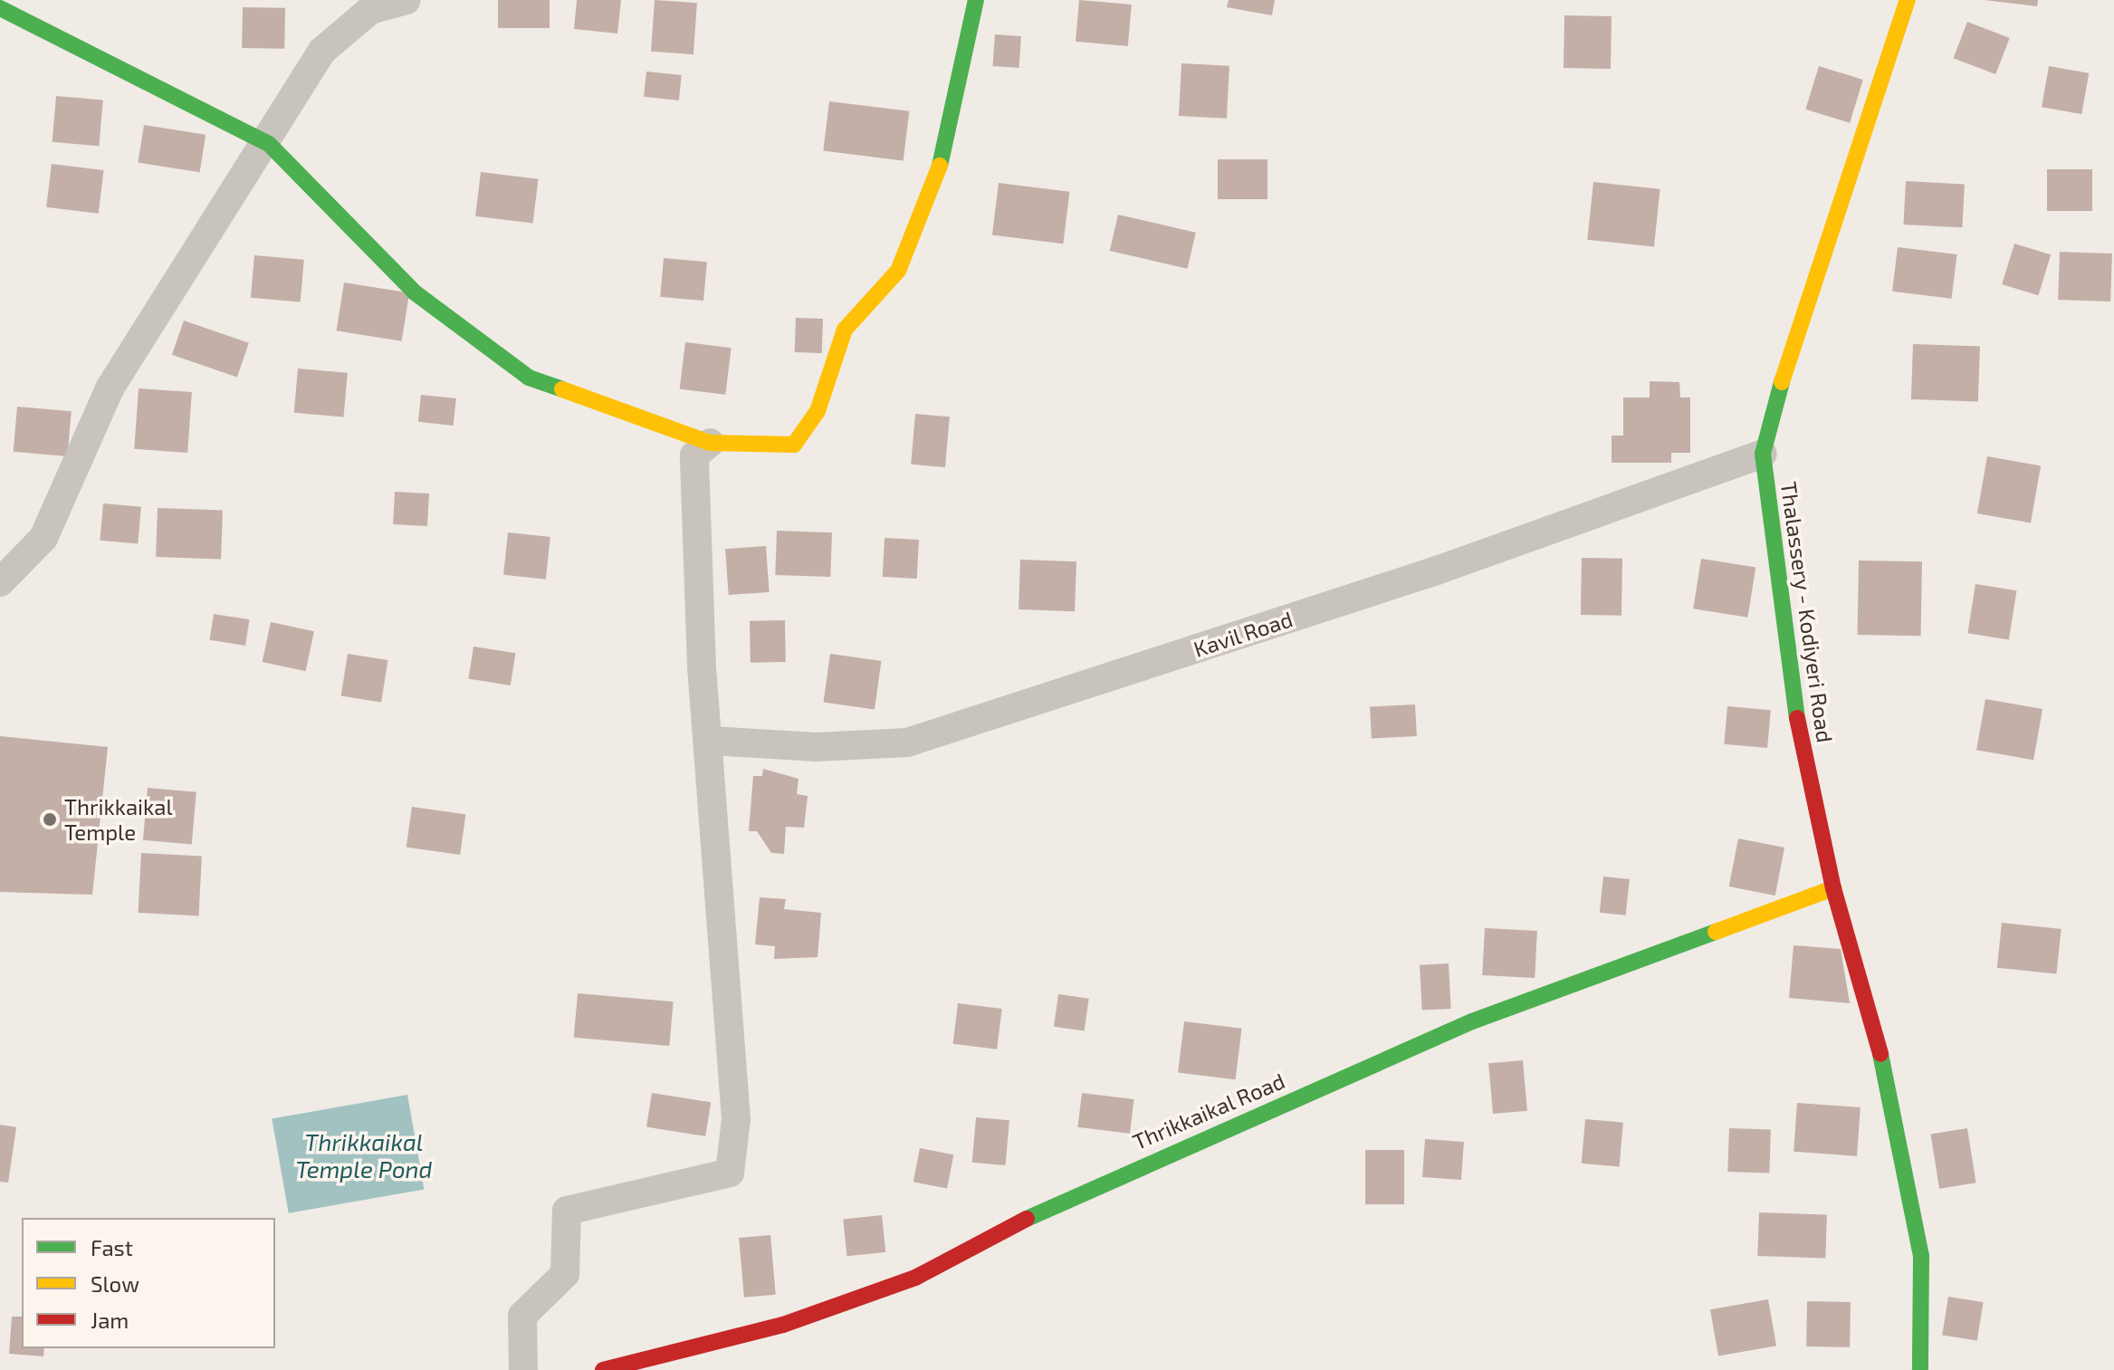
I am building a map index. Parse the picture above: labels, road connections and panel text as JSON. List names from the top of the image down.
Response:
{
  "streets": {
    "street": ["Thalassery - Kodiyeri Road", "Kavil Road", "Thrikkaikal Road"]
  },
  "crossings": [
    ["Thalassery - Kodiyeri Road", "Kavil Road"],
    ["Thalassery - Kodiyeri Road", "Thrikkaikal Road"]
  ],
  "water": ["Thrikkaikal Temple Pond"],
  "places": ["Thrikkaikal Temple"],
  "legend": ["Fast", "Slow", "Jam"]
}
